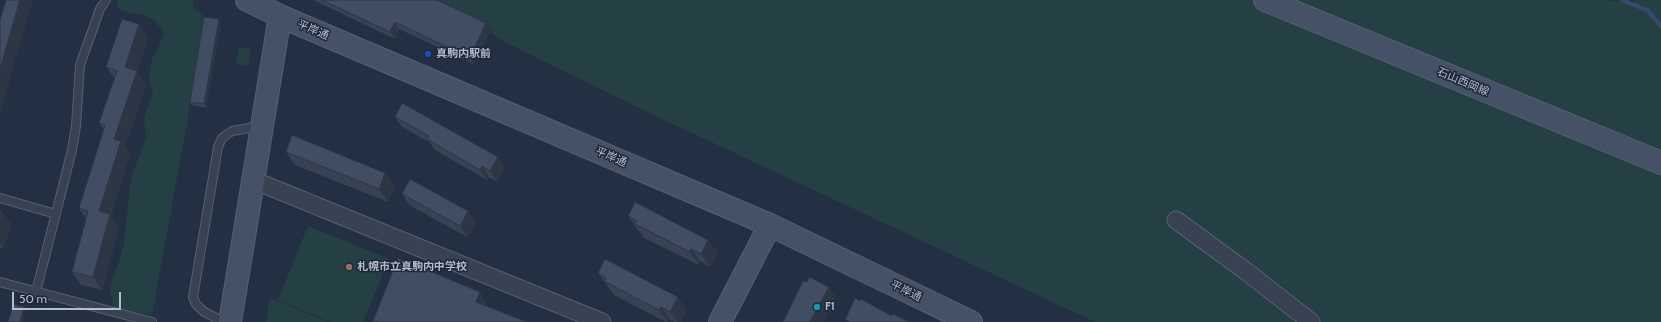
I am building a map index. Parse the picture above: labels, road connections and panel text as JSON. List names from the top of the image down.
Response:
{
  "streets": {
    "street": ["平岸通", "石山西岡線"]
  },
  "places": ["真駒内駅前", "札幌市立真駒内中学校", "F1"],
  "scale_bar": "50 m"
}
